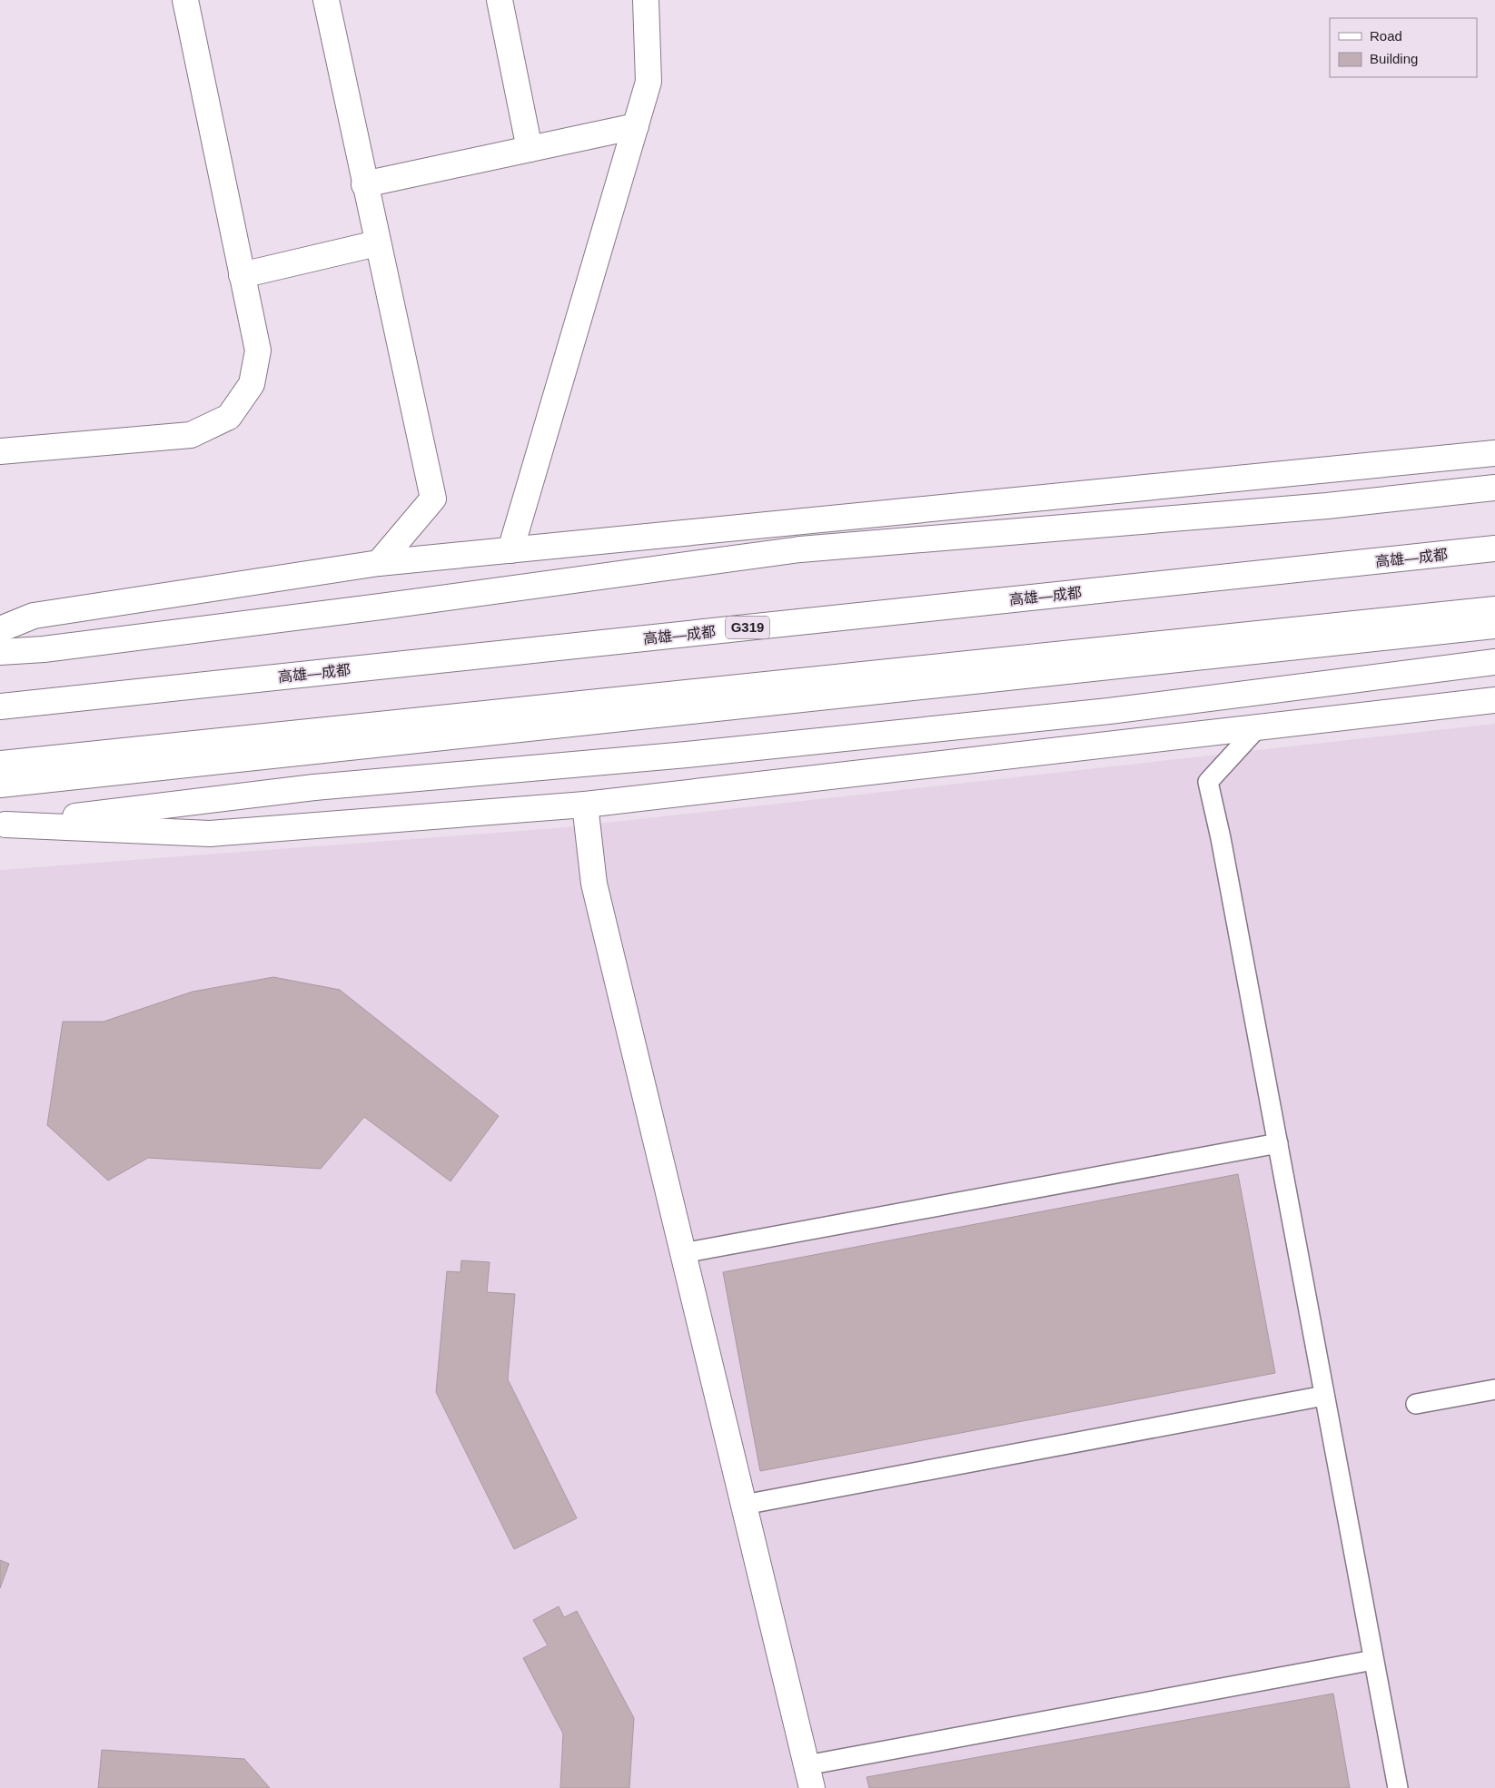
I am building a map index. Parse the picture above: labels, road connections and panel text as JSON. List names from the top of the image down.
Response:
{
  "streets": {
    "main road": ["高雄—成都", "G319"]
  },
  "legend": ["Road", "Building"]
}
